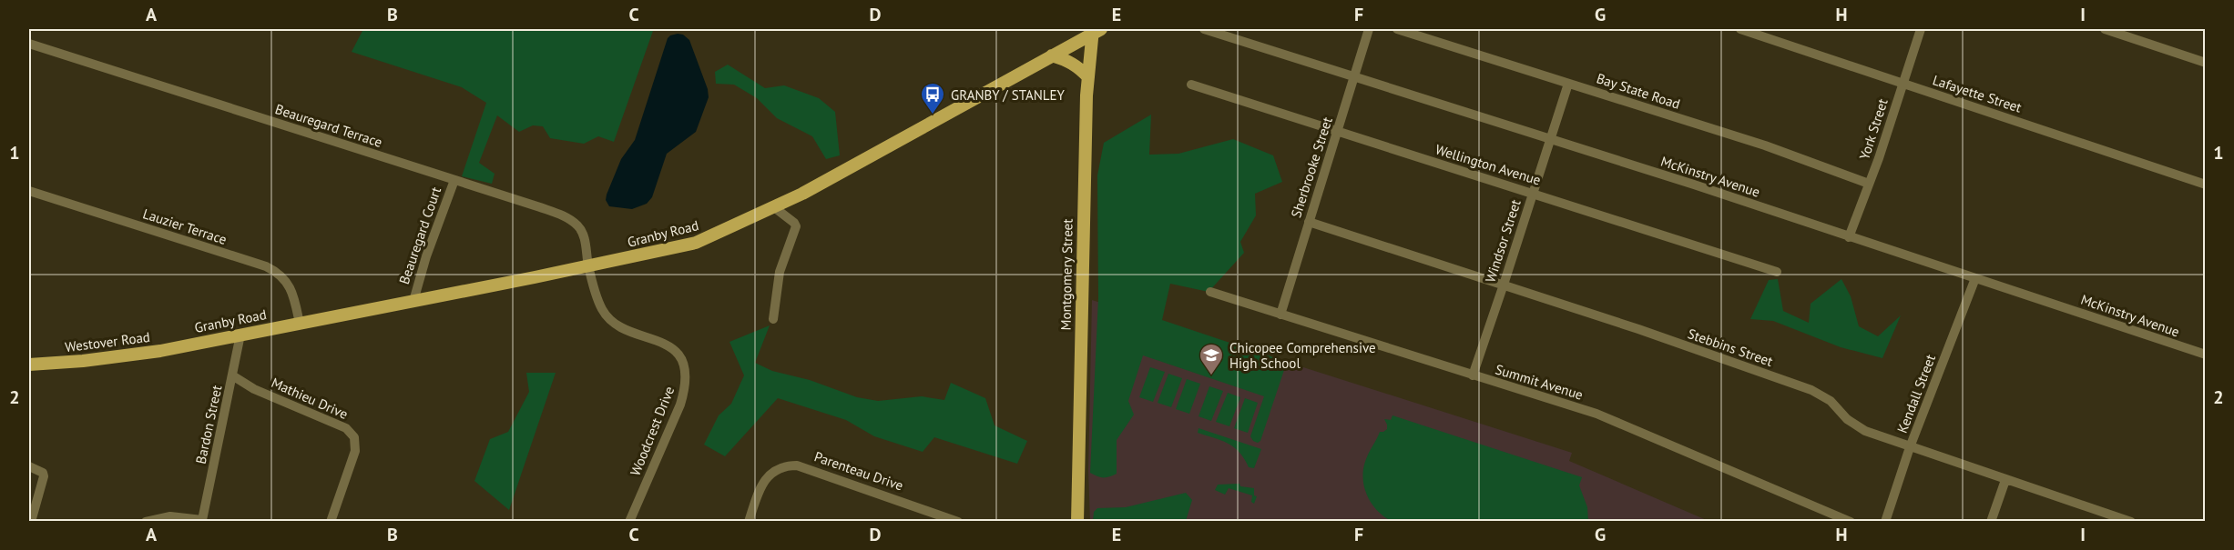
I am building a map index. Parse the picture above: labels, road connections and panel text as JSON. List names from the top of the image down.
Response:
{
  "streets": {
    "main road": ["Granby Road", "Montgomery Street", "Westover Road"],
    "street": [
      "Bay State Road",
      "Lafayette Street",
      "Beauregard Terrace",
      "York Street",
      "Wellington Avenue",
      "Sherbrooke Street",
      "McKinstry Avenue",
      "Lauzier Terrace",
      "Beauregard Court",
      "Windsor Street",
      "Stebbins Street",
      "Summit Avenue",
      "Kendall Street",
      "Mathieu Drive",
      "Bardon Street",
      "Woodcrest Drive",
      "Parenteau Drive"
    ]
  },
  "crossings": [
    ["Bay State Road", "York Street"],
    ["Bay State Road", "Windsor Street"],
    ["Lafayette Street", "York Street"],
    ["Beauregard Terrace", "Granby Road"],
    ["Beauregard Terrace", "Beauregard Court"],
    ["Beauregard Terrace", "Woodcrest Drive"],
    ["York Street", "McKinstry Avenue"],
    ["Wellington Avenue", "Sherbrooke Street"],
    ["Wellington Avenue", "Windsor Street"],
    ["Sherbrooke Street", "McKinstry Avenue"],
    ["Sherbrooke Street", "Stebbins Street"],
    ["Sherbrooke Street", "Summit Avenue"],
    ["McKinstry Avenue", "Windsor Street"],
    ["McKinstry Avenue", "Kendall Street"],
    ["Lauzier Terrace", "Granby Road"],
    ["Granby Road", "Beauregard Court"],
    ["Granby Road", "Montgomery Street"],
    ["Granby Road", "Westover Road"],
    ["Granby Road", "Bardon Street"],
    ["Granby Road", "Woodcrest Drive"],
    ["Windsor Street", "Stebbins Street"],
    ["Windsor Street", "Summit Avenue"],
    ["Stebbins Street", "Kendall Street"],
    ["Mathieu Drive", "Bardon Street"]
  ],
  "places": {
    "bus stop": ["GRANBY / STANLEY"],
    "school or university": ["Chicopee Comprehensive High School"]
  },
  "grid": {
    "columns": [
      "A",
      "B",
      "C",
      "D",
      "E",
      "F",
      "G",
      "H",
      "I"
    ],
    "rows": ["1", "2"]
  }
}
